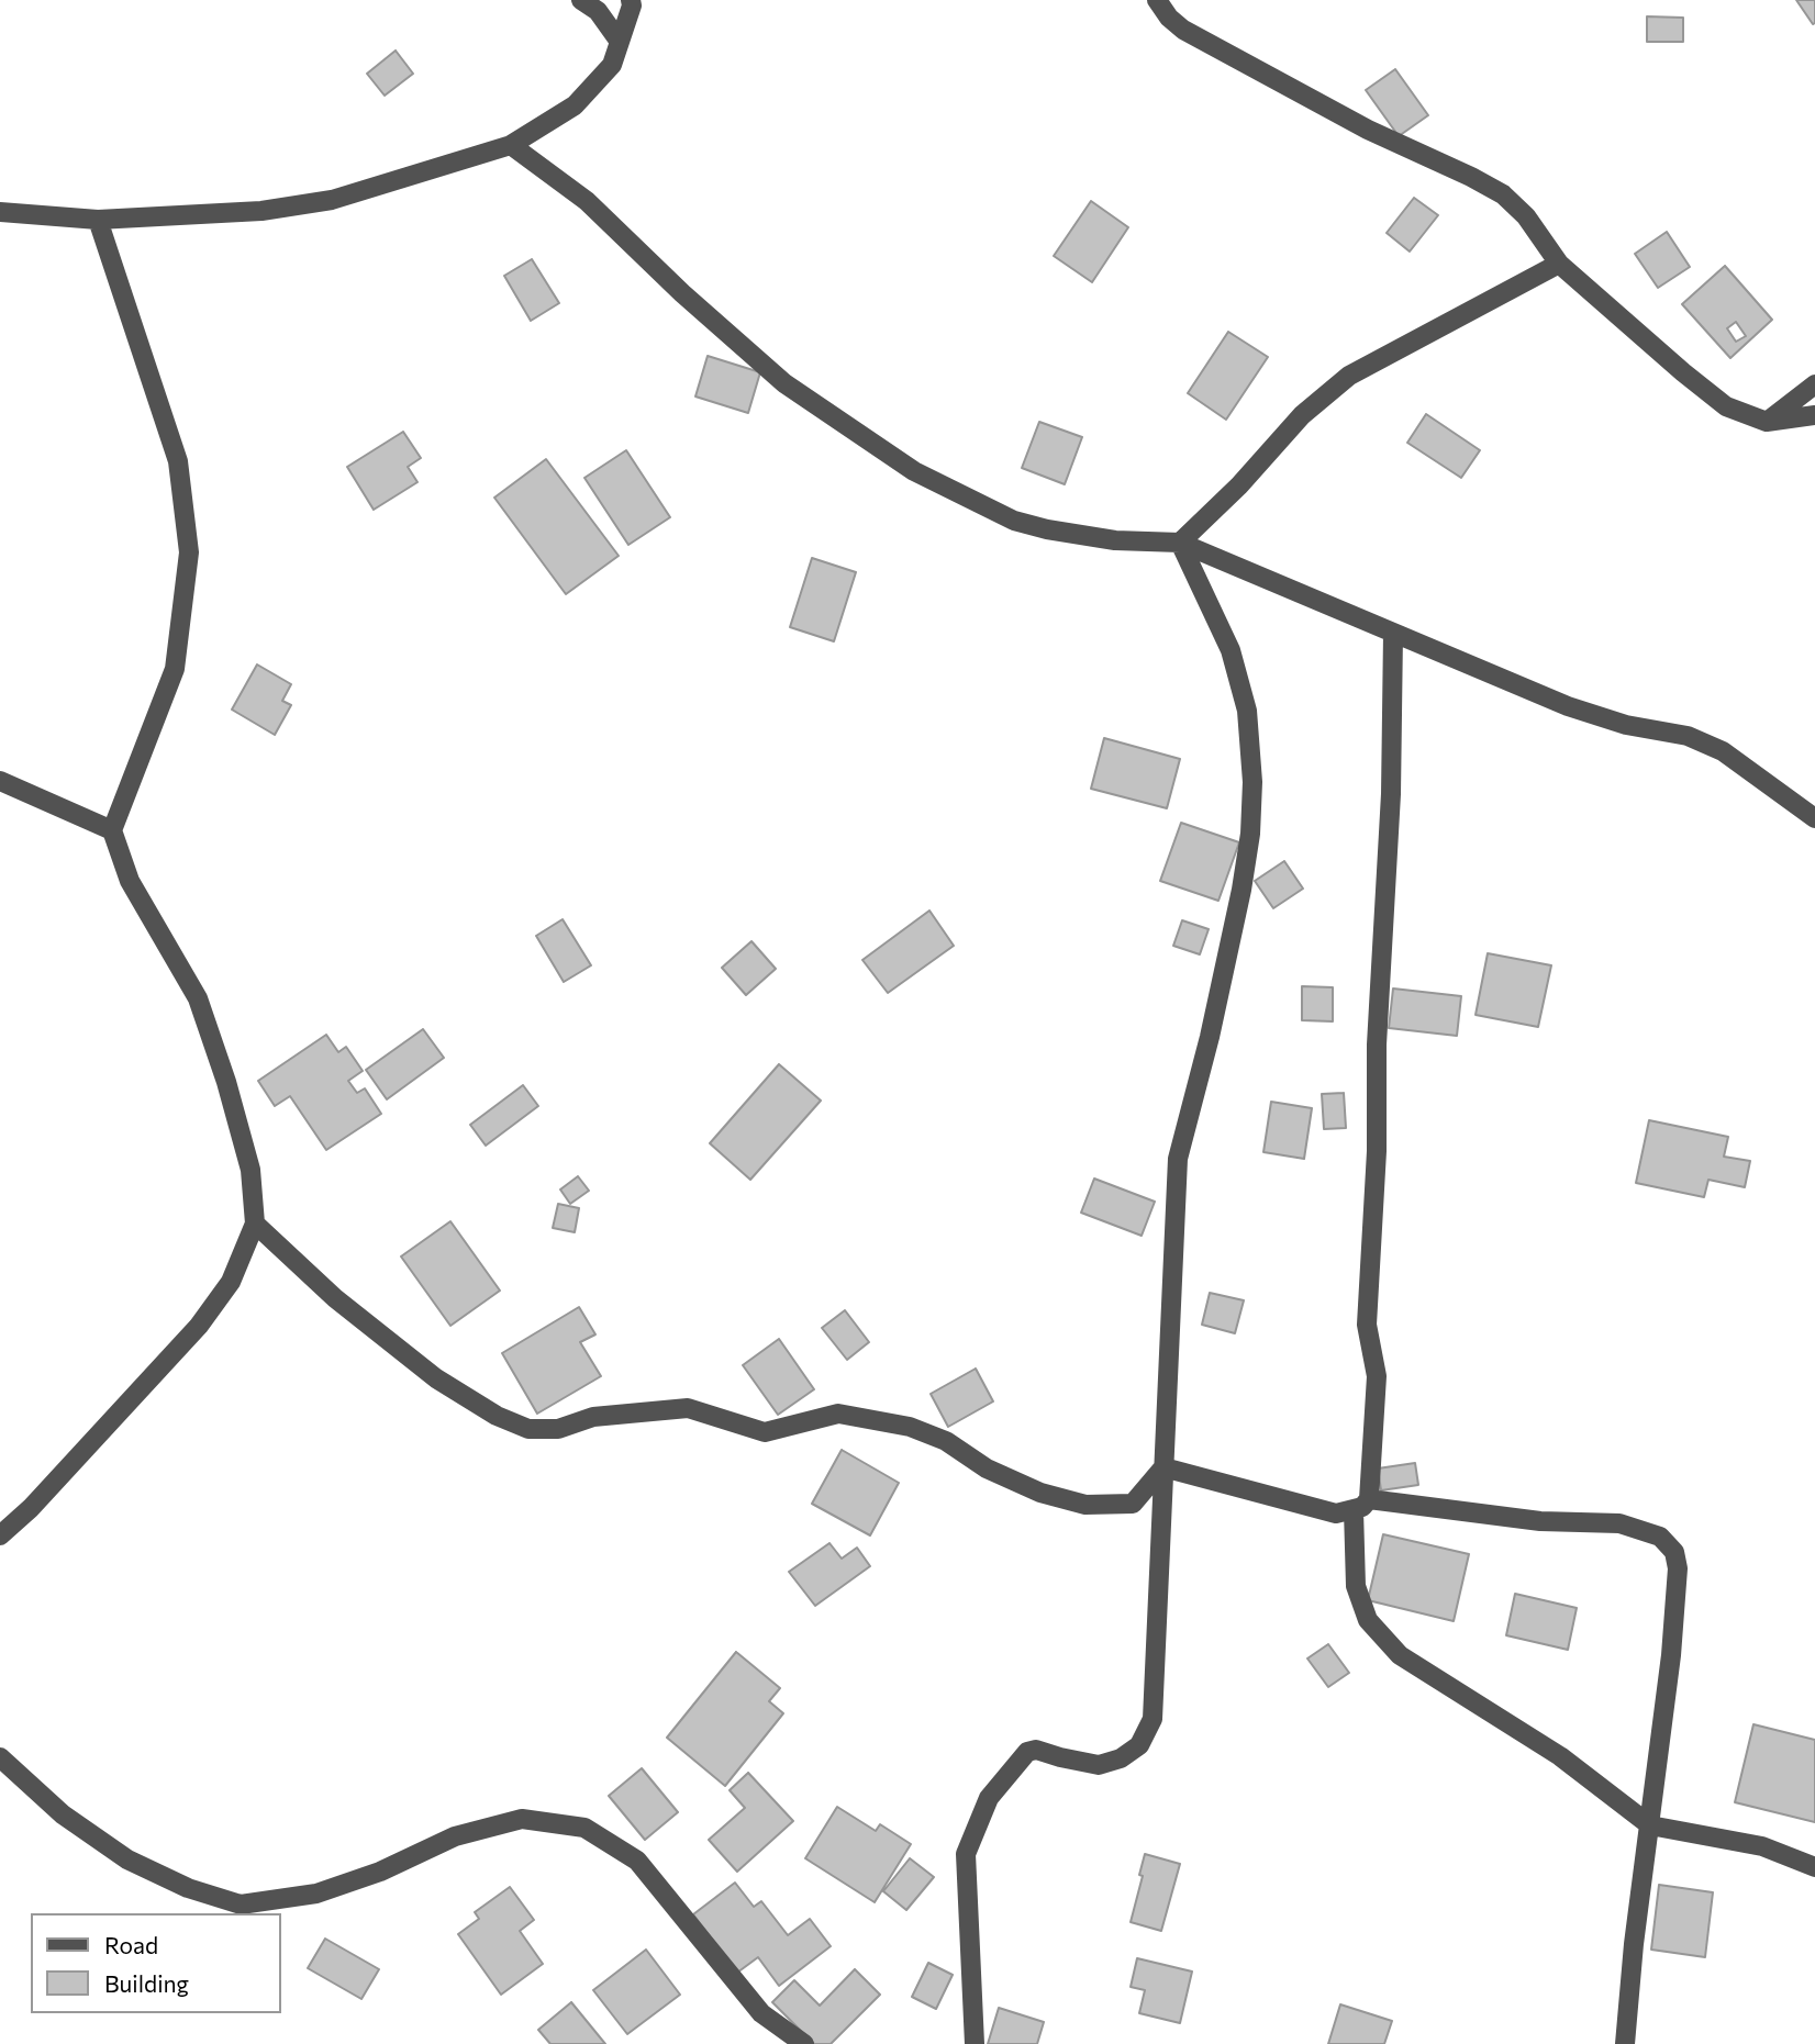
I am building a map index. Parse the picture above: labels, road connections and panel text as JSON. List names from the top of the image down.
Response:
{
  "legend": ["Road", "Building"]
}
